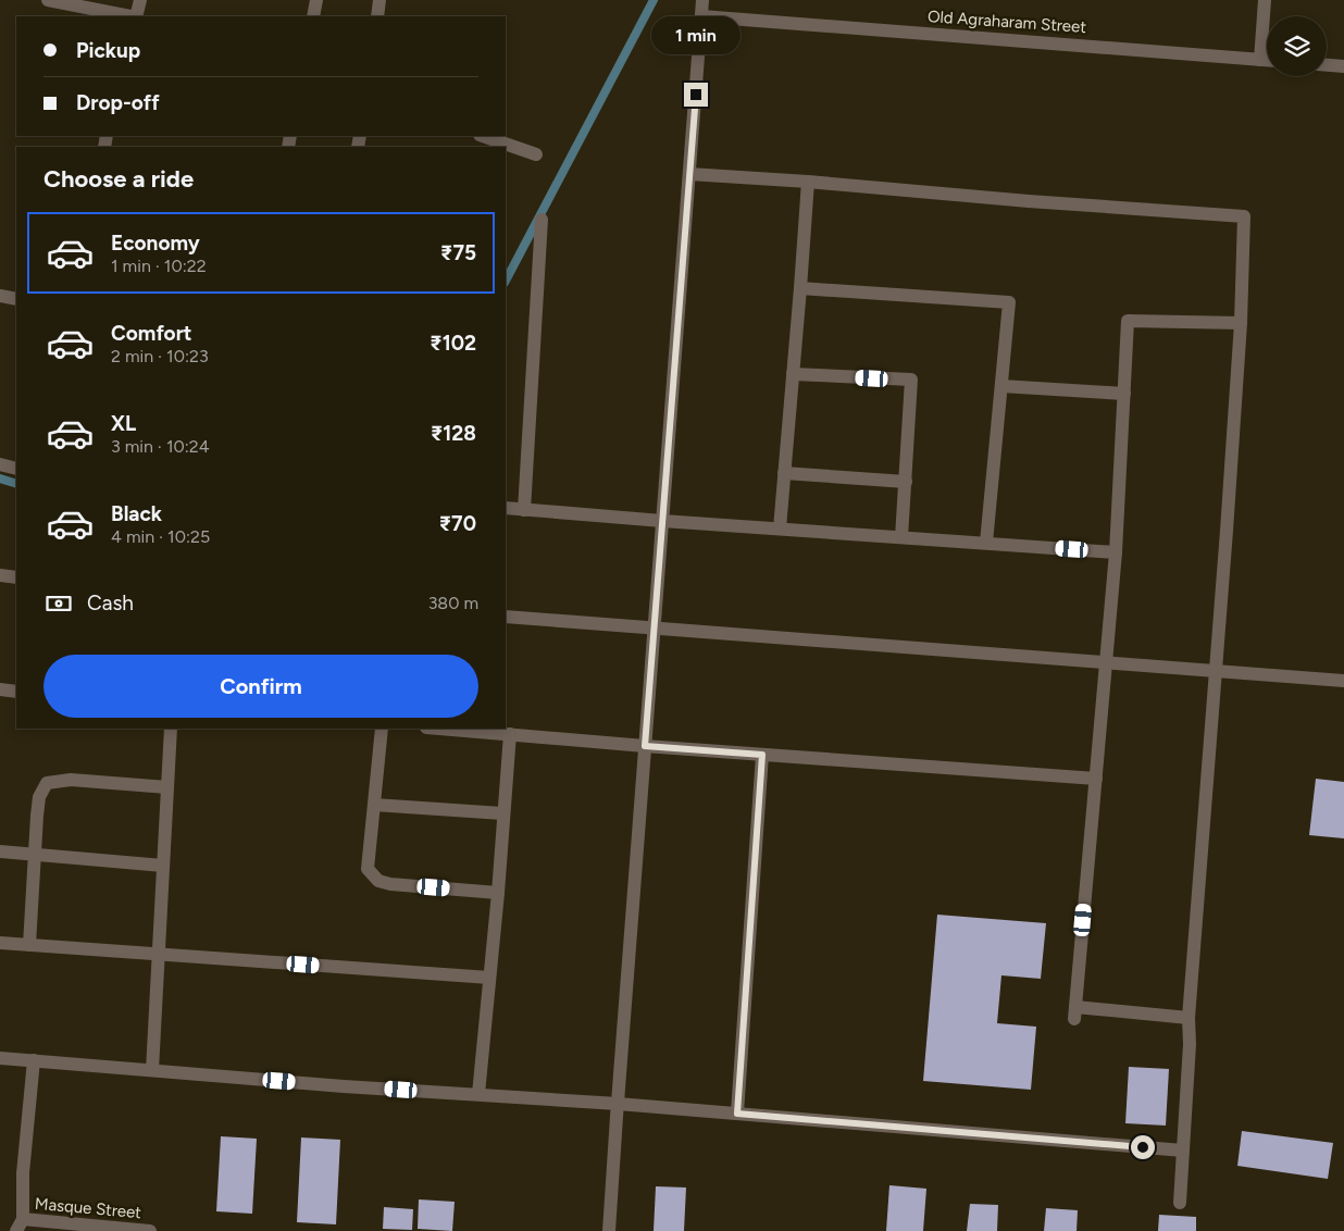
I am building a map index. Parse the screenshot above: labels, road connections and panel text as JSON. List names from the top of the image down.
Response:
{
  "streets": {
    "street": ["Old Agraharam Street", "Masque Street"]
  },
  "page": {
    "bubble": "1 min",
    "banner": ["Pickup", "Drop-off"],
    "heading": "Choose a ride",
    "list": [
      {
        "name": "Economy",
        "note": "1 min · 10:22",
        "value": "₹75"
      },
      {
        "name": "Comfort",
        "note": "2 min · 10:23",
        "value": "₹102"
      },
      {
        "name": "XL",
        "note": "3 min · 10:24",
        "value": "₹128"
      },
      {
        "name": "Black",
        "note": "4 min · 10:25",
        "value": "₹70"
      }
    ],
    "pay": ["Cash", "380 m"],
    "buttons": "Confirm"
  }
}
